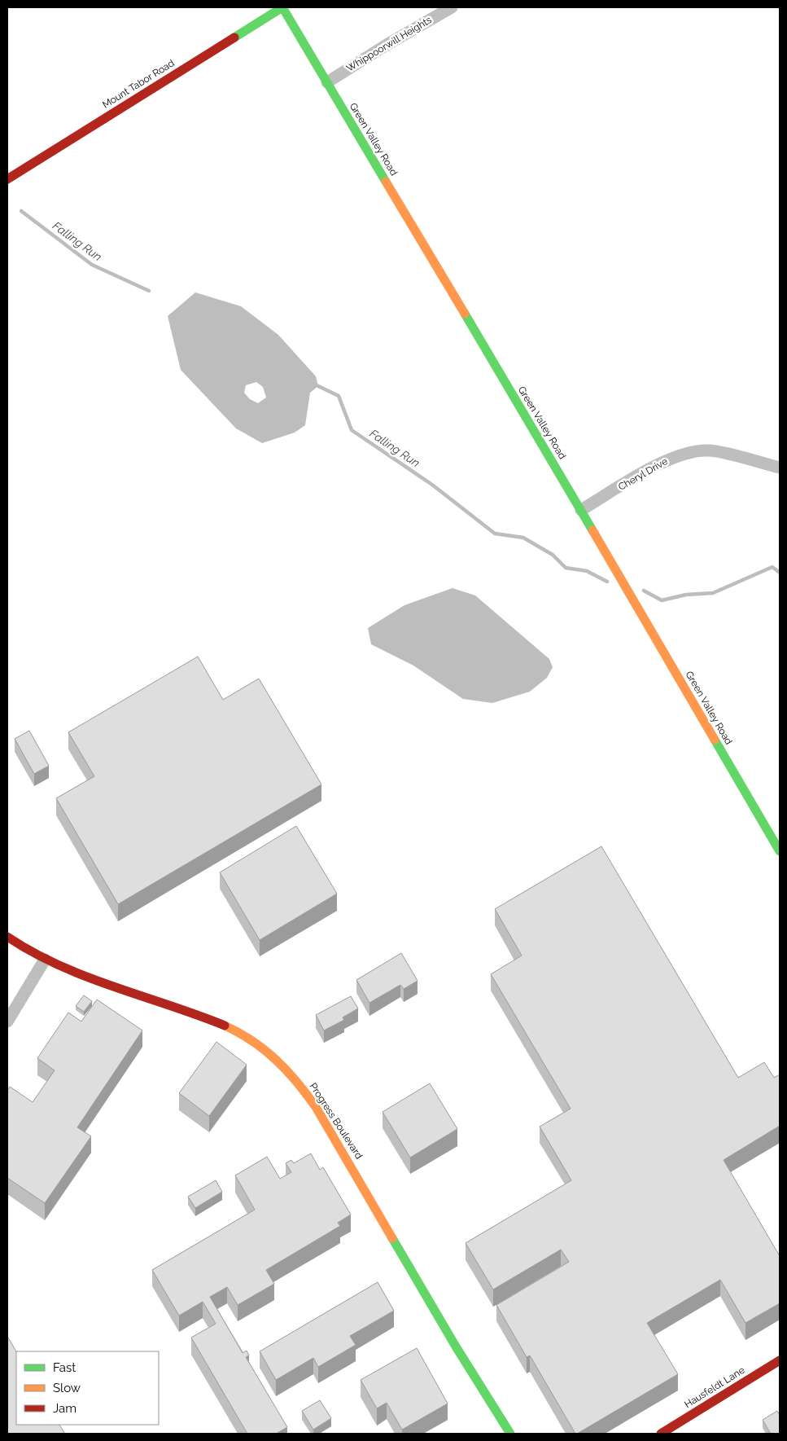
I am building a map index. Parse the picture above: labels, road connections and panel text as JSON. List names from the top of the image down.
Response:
{
  "streets": {
    "street": [
      "Whippoorwill Heights",
      "Mount Tabor Road",
      "Green Valley Road",
      "Cheryl Drive",
      "Progress Boulevard",
      "Hausfeldt Lane"
    ]
  },
  "crossings": [
    ["Whippoorwill Heights", "Green Valley Road"],
    ["Mount Tabor Road", "Green Valley Road"],
    ["Green Valley Road", "Cheryl Drive"]
  ],
  "water": ["Falling Run"],
  "legend": ["Fast", "Slow", "Jam"]
}
